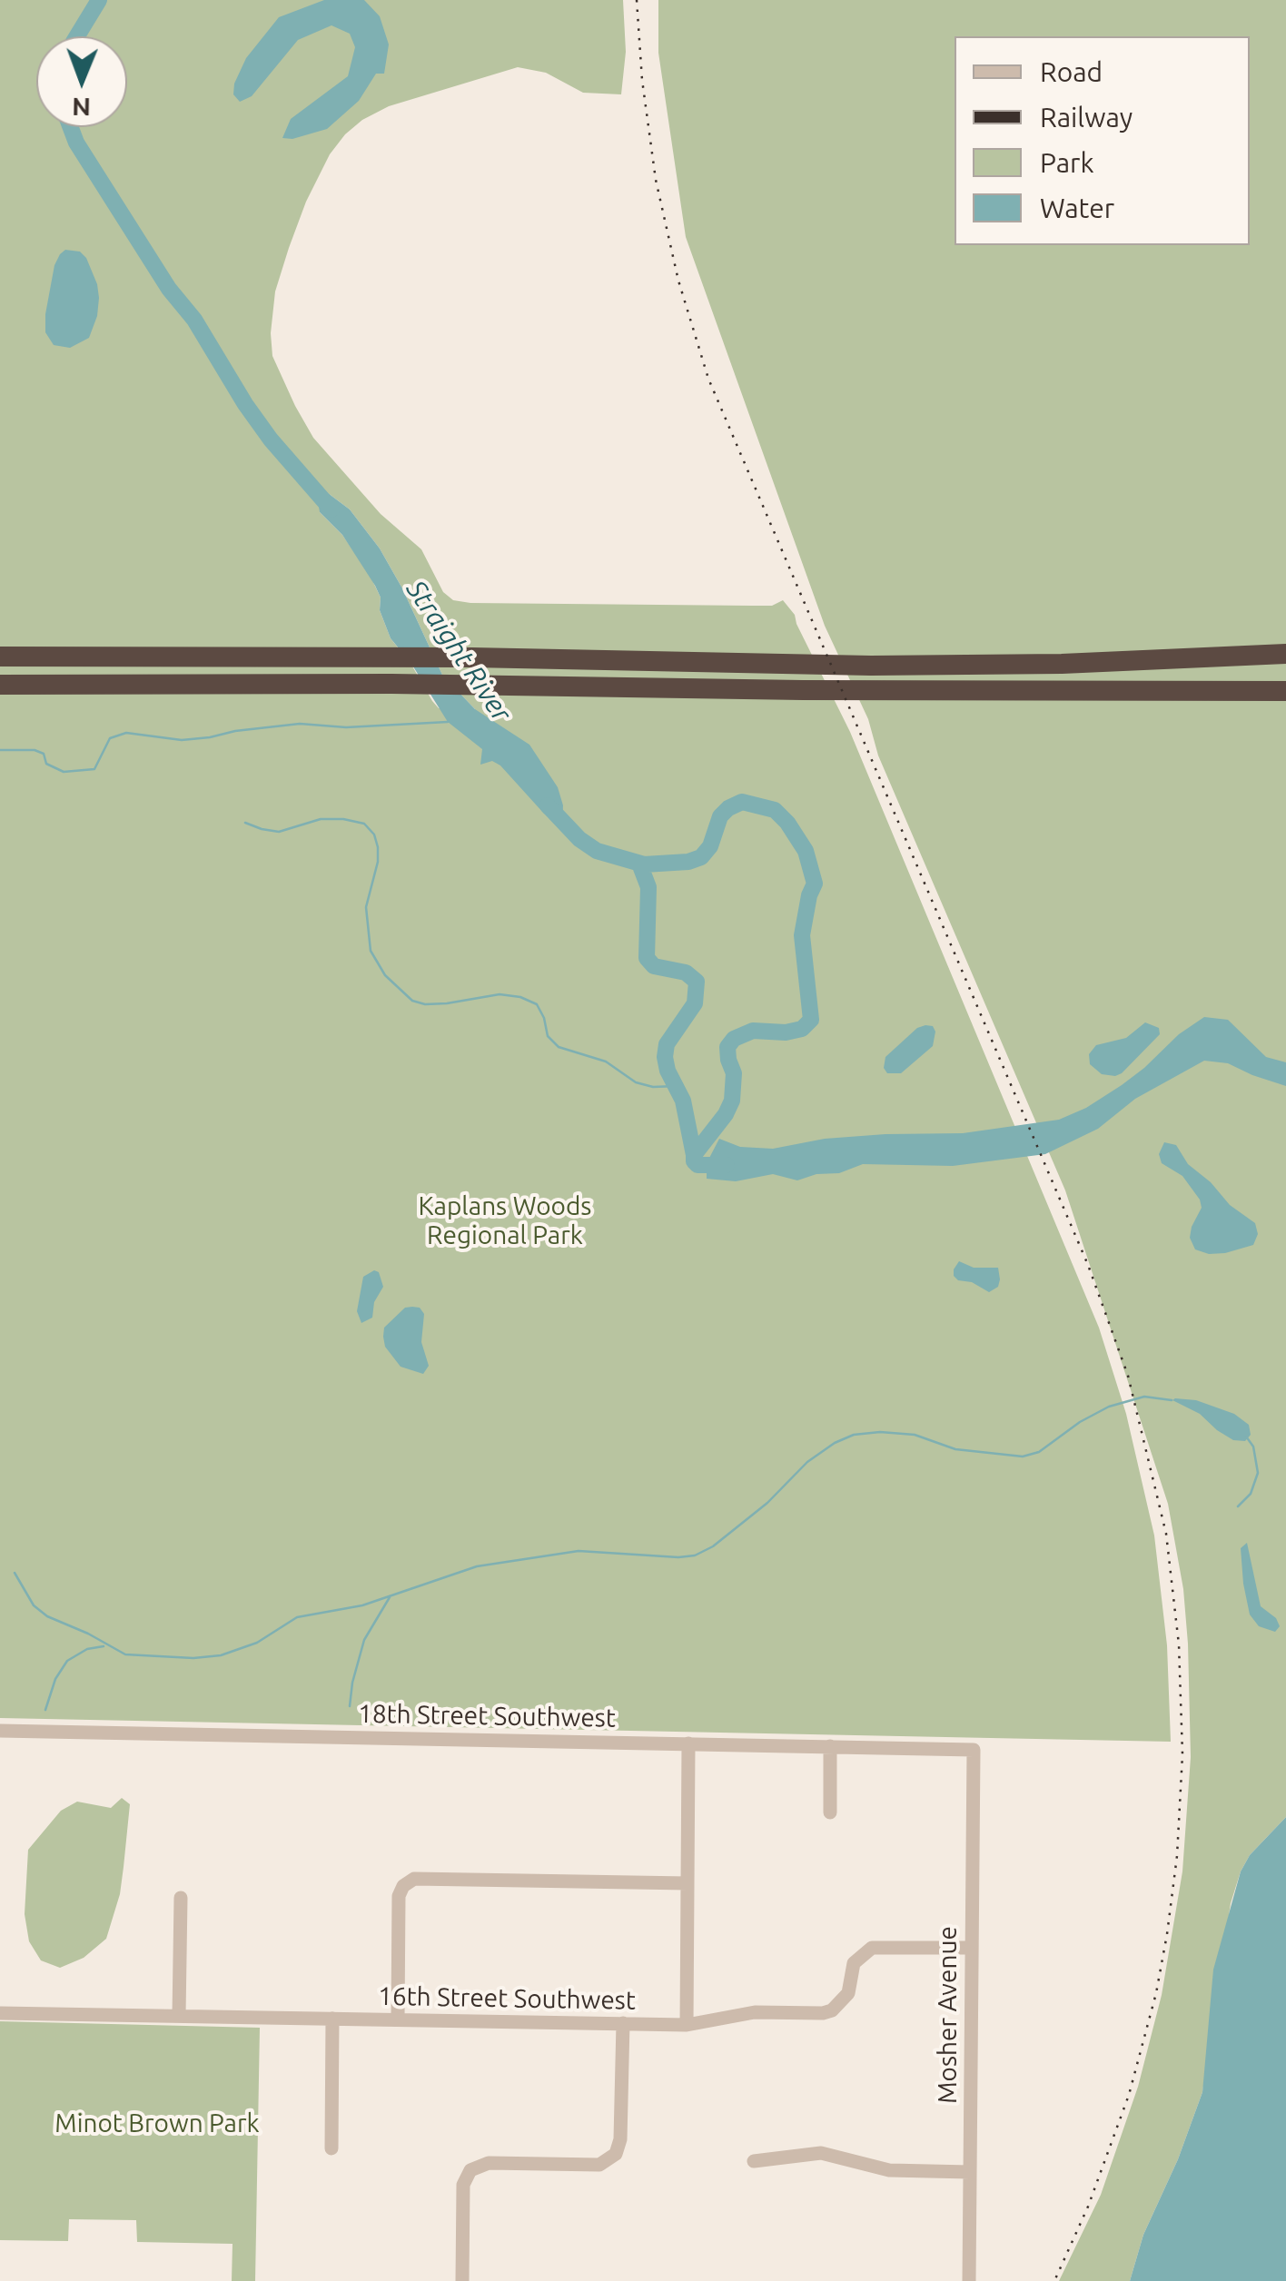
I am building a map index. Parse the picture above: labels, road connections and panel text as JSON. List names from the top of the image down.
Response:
{
  "streets": {
    "street": ["18th Street Southwest", "16th Street Southwest", "Mosher Avenue"]
  },
  "crossings": [
    ["18th Street Southwest", "Mosher Avenue"],
    ["16th Street Southwest", "Mosher Avenue"]
  ],
  "water": ["Straight River"],
  "parks": ["Kaplans Woods Regional Park", "Minot Brown Park"],
  "legend": [
    "Road",
    "Railway",
    "Park",
    "Water"
  ],
  "north": "bottom"
}
